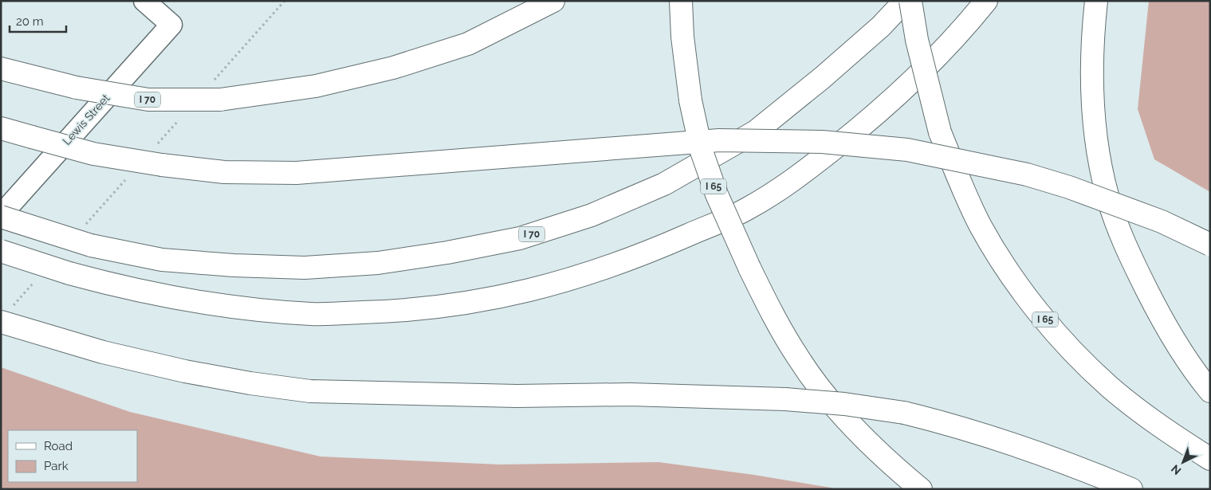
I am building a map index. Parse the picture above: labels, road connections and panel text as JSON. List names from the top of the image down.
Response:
{
  "streets": {
    "highway": ["I 70", "I 65"],
    "street": ["Lewis Street"]
  },
  "crossings": [
    ["I 70", "Lewis Street"]
  ],
  "legend": ["Road", "Park"],
  "scale_bar": "20 m",
  "north": "bottom left"
}
